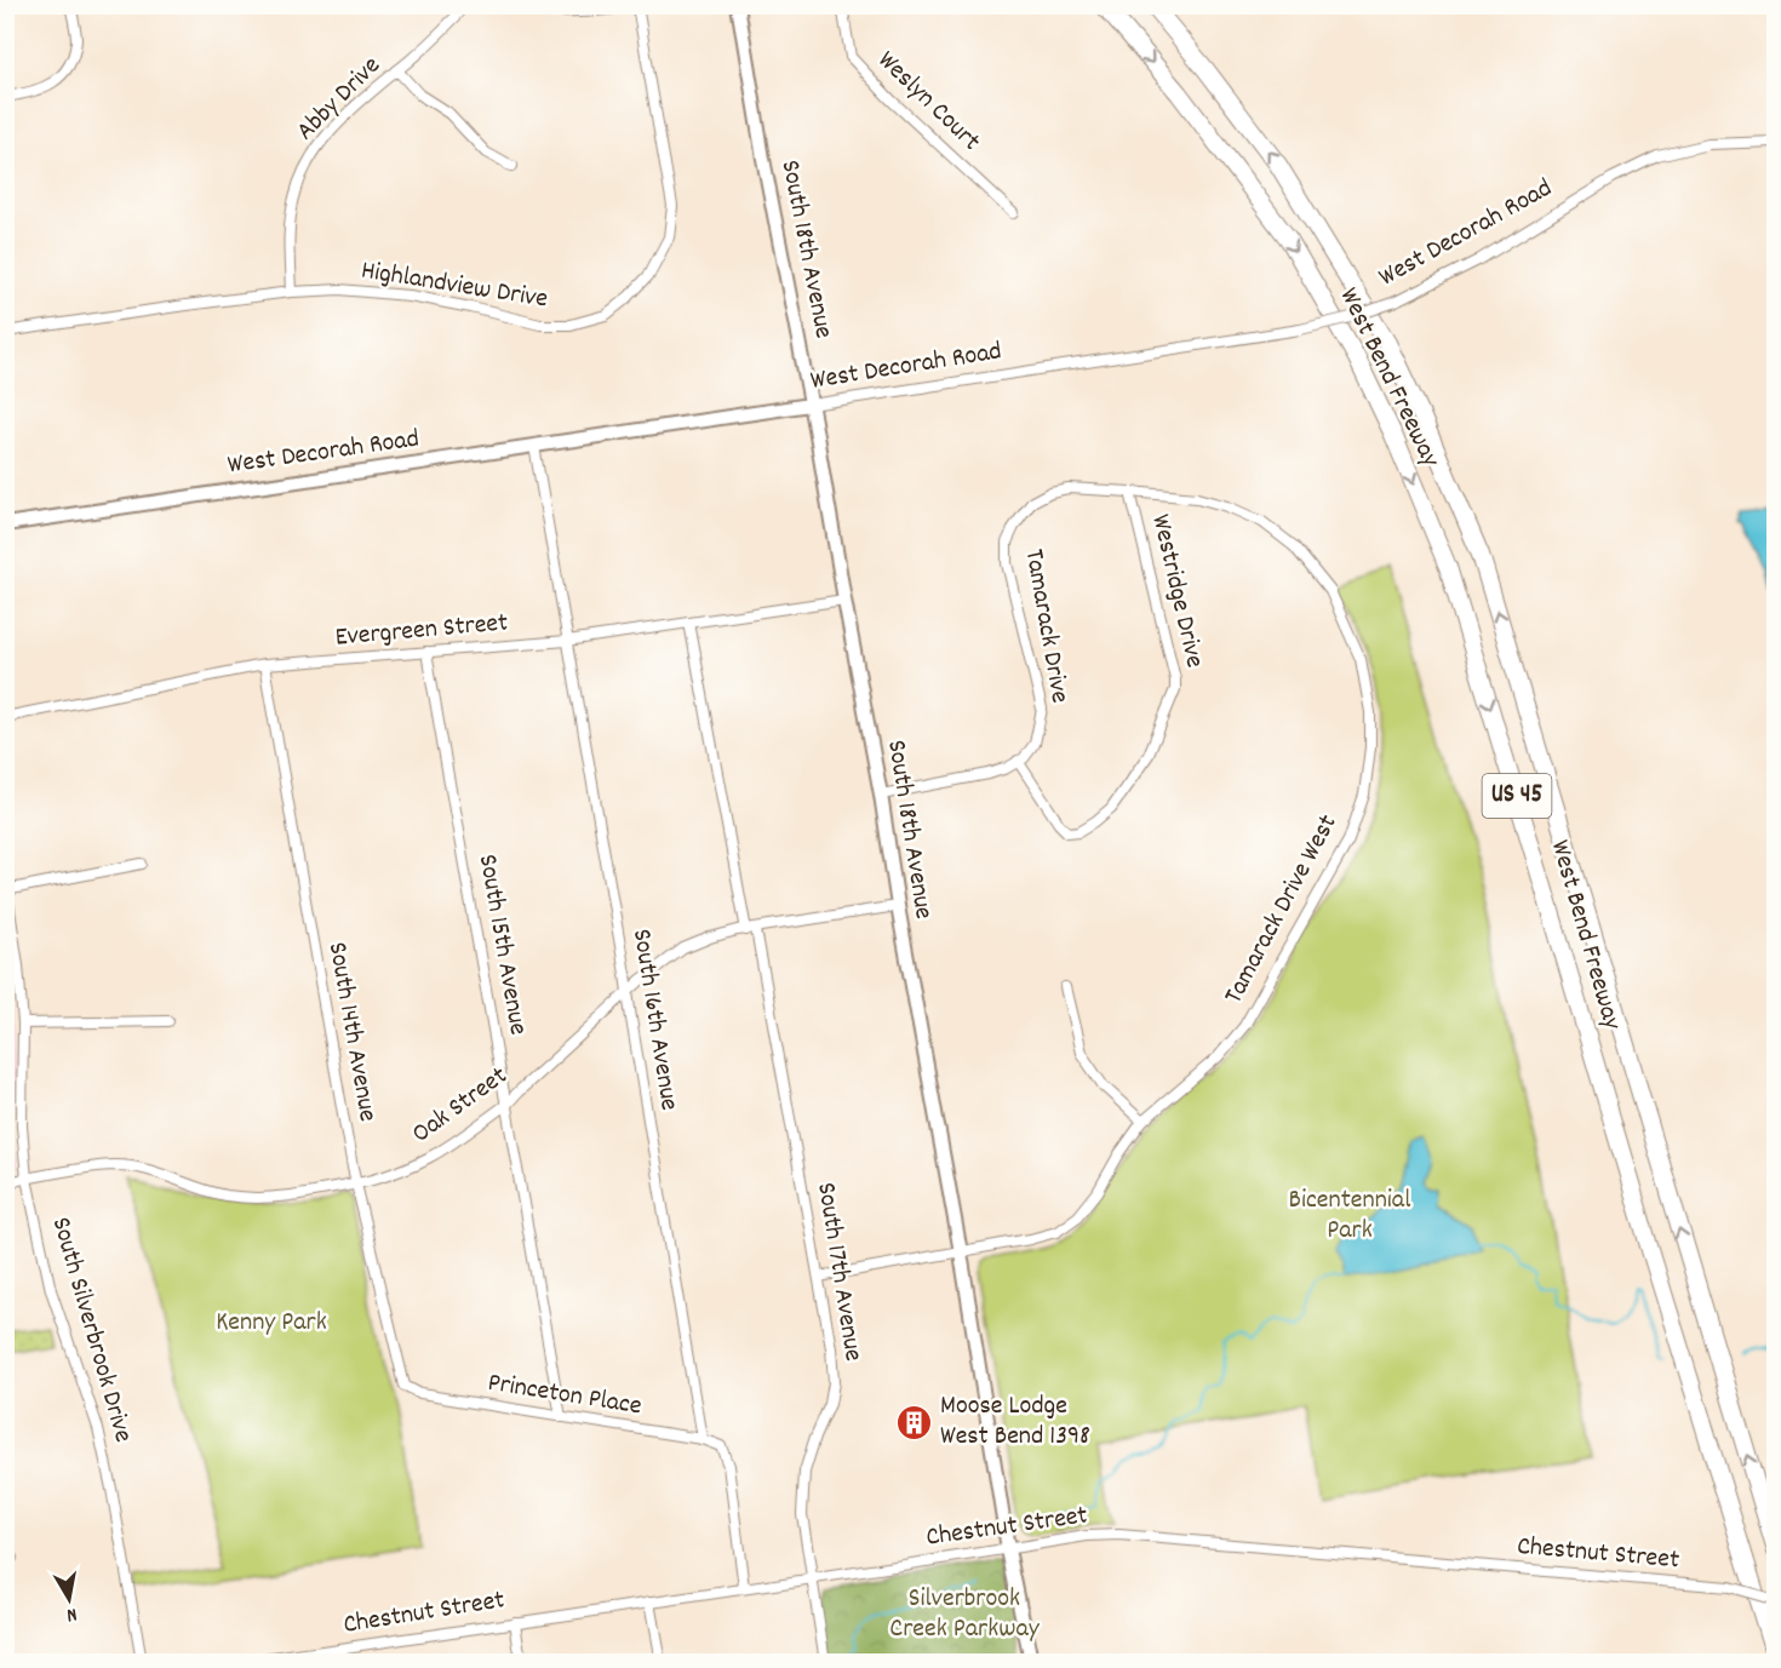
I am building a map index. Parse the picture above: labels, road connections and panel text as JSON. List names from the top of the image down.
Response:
{
  "streets": {
    "highway": ["West Bend Freeway", "US 45"],
    "street": [
      "Abby Drive",
      "Weslyn Court",
      "West Decorah Road",
      "South 18th Avenue",
      "Highlandview Drive",
      "Westridge Drive",
      "Tamarack Drive",
      "Evergreen Street",
      "Tamarack Drive West",
      "South 15th Avenue",
      "South 16th Avenue",
      "South 14th Avenue",
      "Oak Street",
      "South 17th Avenue",
      "South Silverbrook Drive",
      "Princeton Place",
      "Chestnut Street"
    ]
  },
  "crossings": [
    ["Abby Drive", "Highlandview Drive"],
    ["West Decorah Road", "South 18th Avenue"],
    ["West Decorah Road", "South 16th Avenue"],
    ["South 18th Avenue", "Evergreen Street"],
    ["South 18th Avenue", "Tamarack Drive West"],
    ["South 18th Avenue", "Oak Street"],
    ["South 18th Avenue", "Chestnut Street"],
    ["Westridge Drive", "Tamarack Drive"],
    ["Westridge Drive", "Tamarack Drive West"],
    ["Tamarack Drive", "Tamarack Drive West"],
    ["Evergreen Street", "South 15th Avenue"],
    ["Evergreen Street", "South 16th Avenue"],
    ["Evergreen Street", "South 14th Avenue"],
    ["Evergreen Street", "South 17th Avenue"],
    ["Tamarack Drive West", "South 17th Avenue"],
    ["South 15th Avenue", "Oak Street"],
    ["South 15th Avenue", "Princeton Place"],
    ["South 16th Avenue", "Oak Street"],
    ["South 16th Avenue", "Princeton Place"],
    ["South 14th Avenue", "Oak Street"],
    ["South 14th Avenue", "Princeton Place"],
    ["Oak Street", "South 17th Avenue"],
    ["Oak Street", "South Silverbrook Drive"],
    ["South 17th Avenue", "Chestnut Street"]
  ],
  "parks": ["Bicentennial Park", "Kenny Park", "Silverbrook Creek Parkway"],
  "places": {
    "building": ["Moose Lodge West Bend 1398"]
  },
  "north": "bottom"
}
